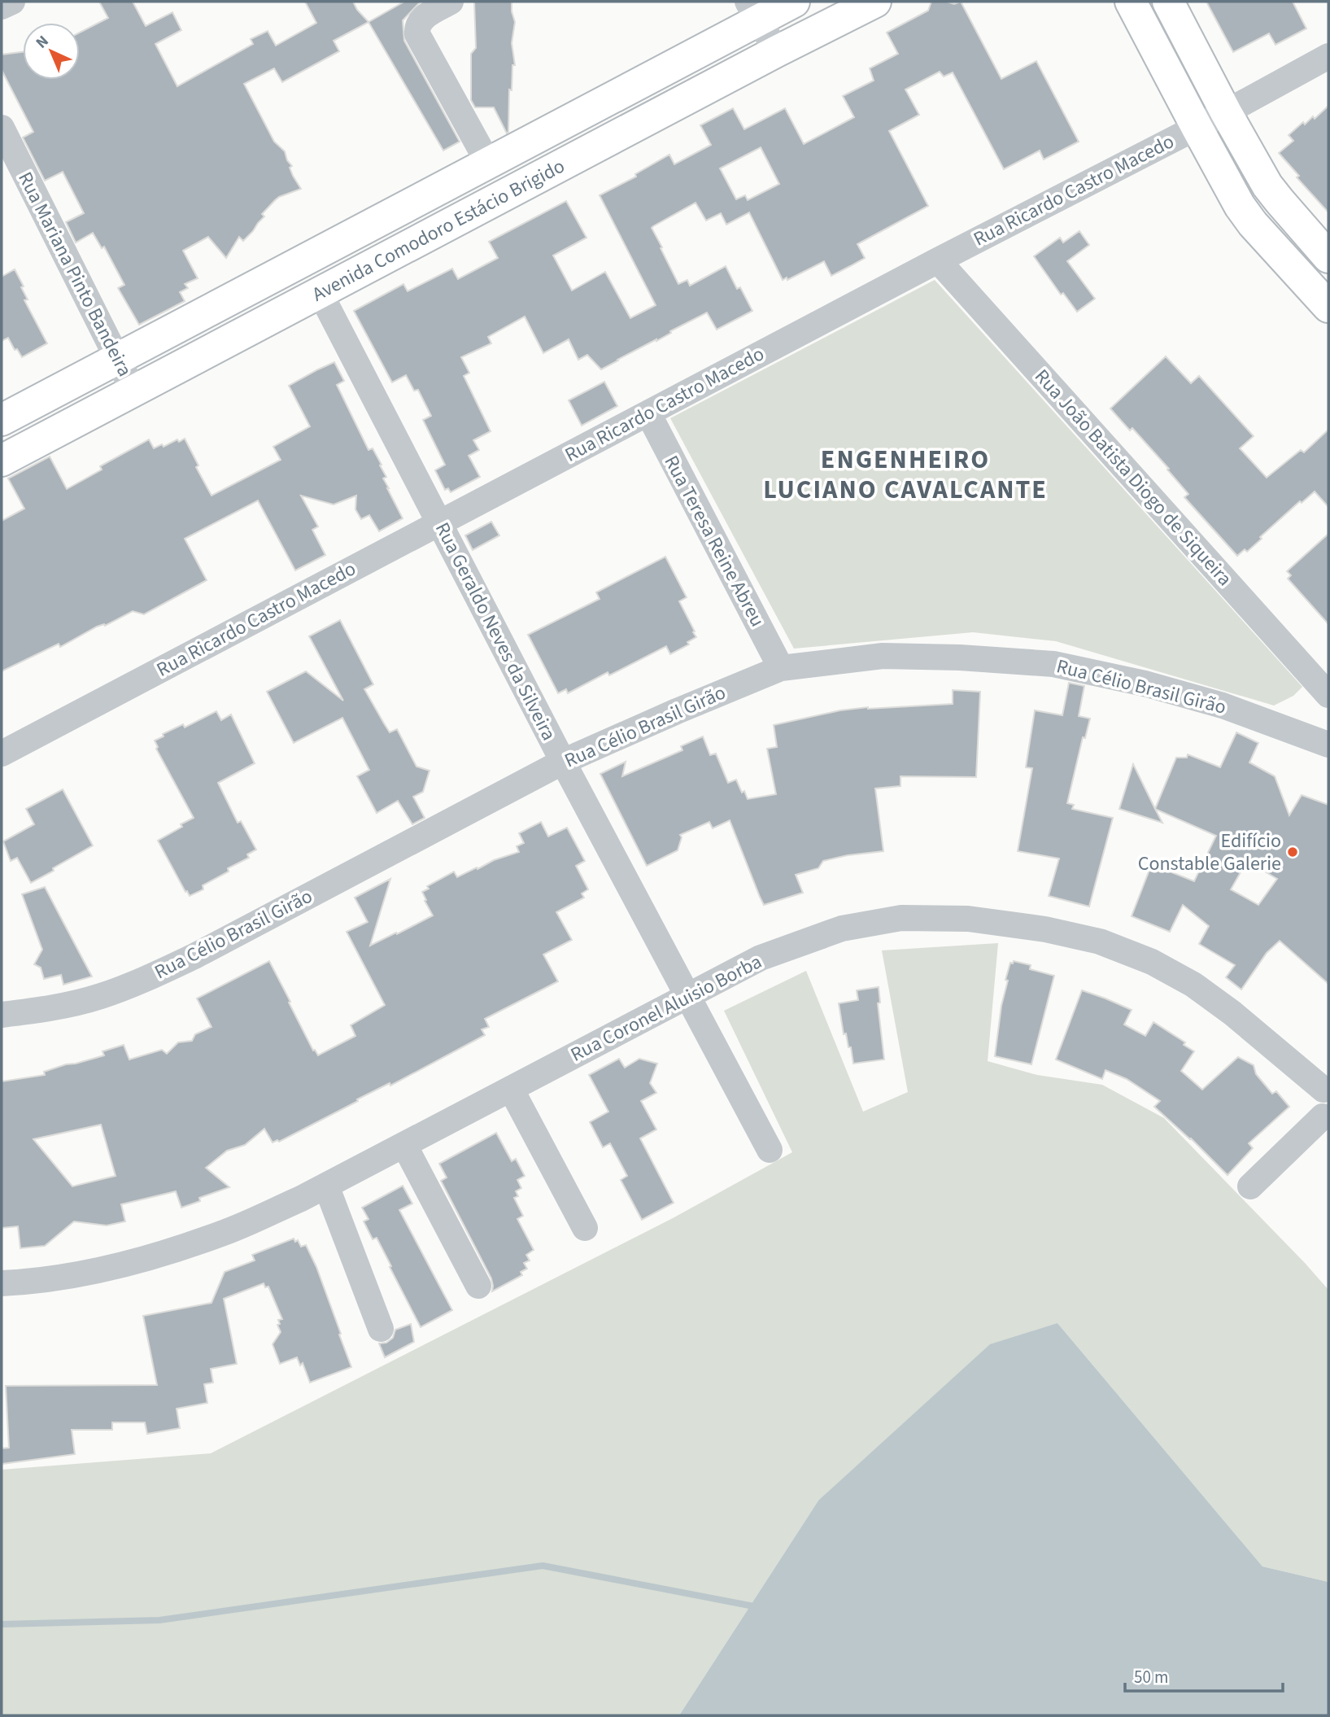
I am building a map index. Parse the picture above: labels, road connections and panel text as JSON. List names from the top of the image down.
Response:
{
  "streets": {
    "main road": ["Avenida Comodoro Estácio Brigido"],
    "street": [
      "Rua Ricardo Castro Macedo",
      "Rua Mariana Pinto Bandeira",
      "Rua João Batista Diogo de Siqueira",
      "Rua Teresa Reine Abreu",
      "Rua Geraldo Neves da Silveira",
      "Rua Célio Brasil Girão",
      "Rua Coronel Aluisio Borba"
    ]
  },
  "crossings": [
    ["Rua Ricardo Castro Macedo", "Rua João Batista Diogo de Siqueira"],
    ["Rua Ricardo Castro Macedo", "Rua Teresa Reine Abreu"],
    ["Rua Ricardo Castro Macedo", "Rua Geraldo Neves da Silveira"],
    ["Avenida Comodoro Estácio Brigido", "Rua Mariana Pinto Bandeira"],
    ["Avenida Comodoro Estácio Brigido", "Rua Geraldo Neves da Silveira"],
    ["Rua Teresa Reine Abreu", "Rua Célio Brasil Girão"],
    ["Rua Geraldo Neves da Silveira", "Rua Célio Brasil Girão"],
    ["Rua Geraldo Neves da Silveira", "Rua Coronel Aluisio Borba"]
  ],
  "districts": ["ENGENHEIRO LUCIANO CAVALCANTE"],
  "places": ["Edifício Constable Galerie"],
  "scale_bar": "50 m",
  "north": "top left"
}
